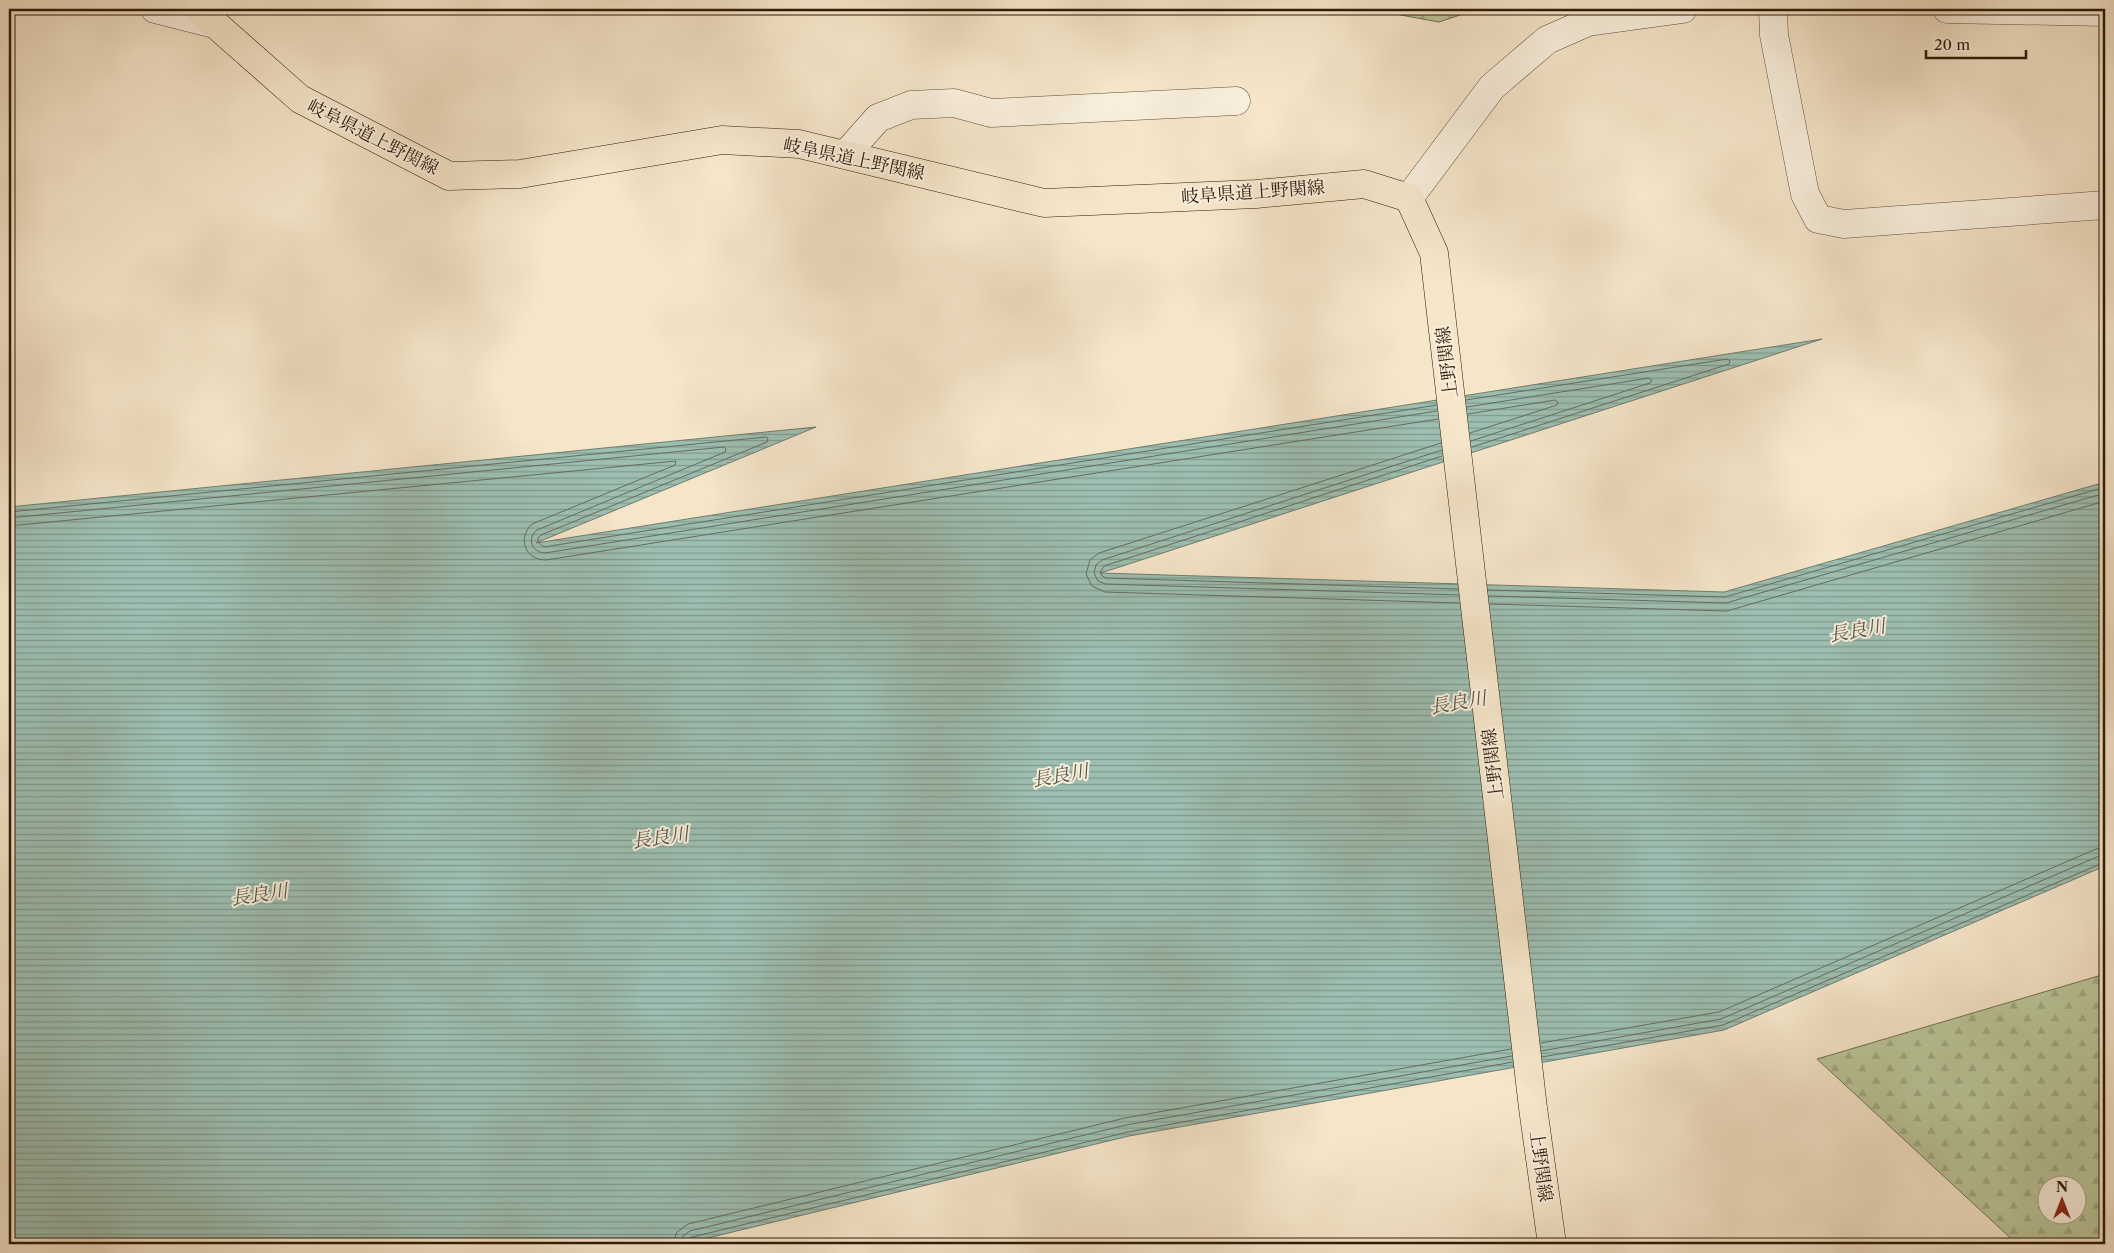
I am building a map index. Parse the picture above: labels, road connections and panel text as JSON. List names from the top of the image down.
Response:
{
  "streets": {
    "main road": ["岐阜県道上野関線", "上野関線"]
  },
  "crossings": [
    ["岐阜県道上野関線", "上野関線"]
  ],
  "water": ["長良川"],
  "scale_bar": "20 m",
  "north": "top"
}
